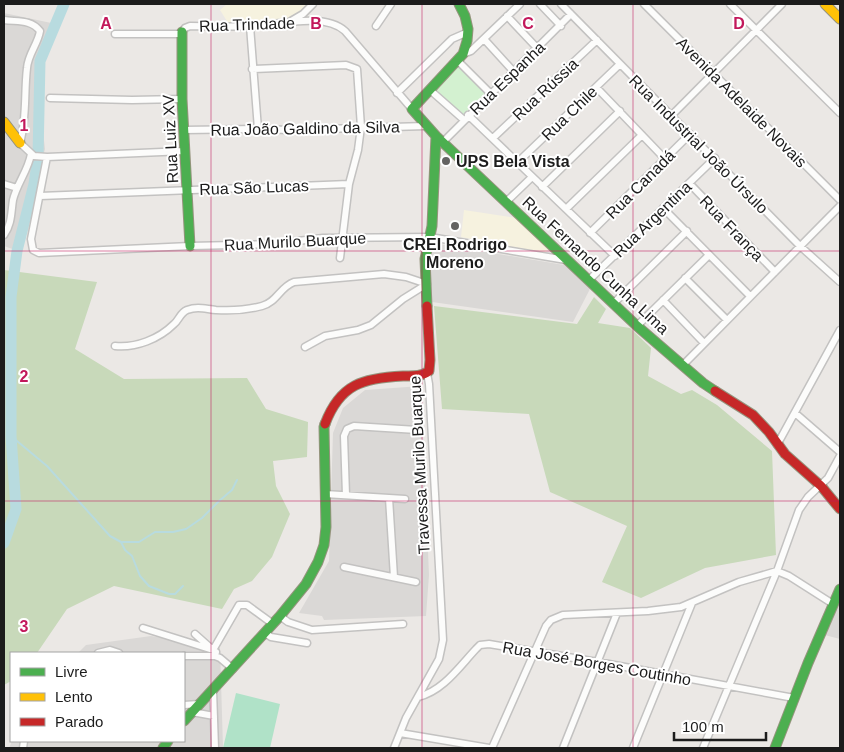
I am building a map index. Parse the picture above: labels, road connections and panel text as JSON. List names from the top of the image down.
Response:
{
  "streets": {
    "street": [
      "Rua Trindade",
      "Rua Espanha",
      "Rua Rússia",
      "Avenida Adelaide Novais",
      "Rua Chile",
      "Rua João Galdino da Silva",
      "Rua Luiz XV",
      "Rua Industrial João Úrsulo",
      "Rua Canadá",
      "Rua São Lucas",
      "Rua Argentina",
      "Rua França",
      "Rua Murilo Buarque",
      "Rua Fernando Cunha Lima",
      "Travessa Murilo Buarque",
      "Rua José Borges Coutinho"
    ]
  },
  "crossings": [
    ["Rua Trindade", "Rua Luiz XV"],
    ["Rua Trindade", "Rua Fernando Cunha Lima"],
    ["Rua Espanha", "Rua Industrial João Úrsulo"],
    ["Rua Espanha", "Rua Fernando Cunha Lima"],
    ["Rua Espanha", "Travessa Murilo Buarque"],
    ["Rua Rússia", "Rua Industrial João Úrsulo"],
    ["Rua Chile", "Rua Industrial João Úrsulo"],
    ["Rua João Galdino da Silva", "Rua Luiz XV"],
    ["Rua João Galdino da Silva", "Rua Fernando Cunha Lima"],
    ["Rua Luiz XV", "Rua São Lucas"],
    ["Rua Luiz XV", "Rua Murilo Buarque"],
    ["Rua Industrial João Úrsulo", "Rua Canadá"],
    ["Rua Industrial João Úrsulo", "Rua Argentina"],
    ["Rua São Lucas", "Rua Murilo Buarque"],
    ["Rua Argentina", "Rua França"],
    ["Rua Argentina", "Rua Fernando Cunha Lima"],
    ["Rua Murilo Buarque", "Rua Fernando Cunha Lima"],
    ["Rua Murilo Buarque", "Travessa Murilo Buarque"],
    ["Rua Fernando Cunha Lima", "Travessa Murilo Buarque"],
    ["Travessa Murilo Buarque", "Rua José Borges Coutinho"]
  ],
  "places": ["UPS Bela Vista", "CREI Rodrigo Moreno"],
  "legend": ["Livre", "Lento", "Parado"],
  "scale_bar": "100 m",
  "grid": {
    "columns": [
      "A",
      "B",
      "C",
      "D"
    ],
    "rows": ["1", "2", "3"]
  }
}
